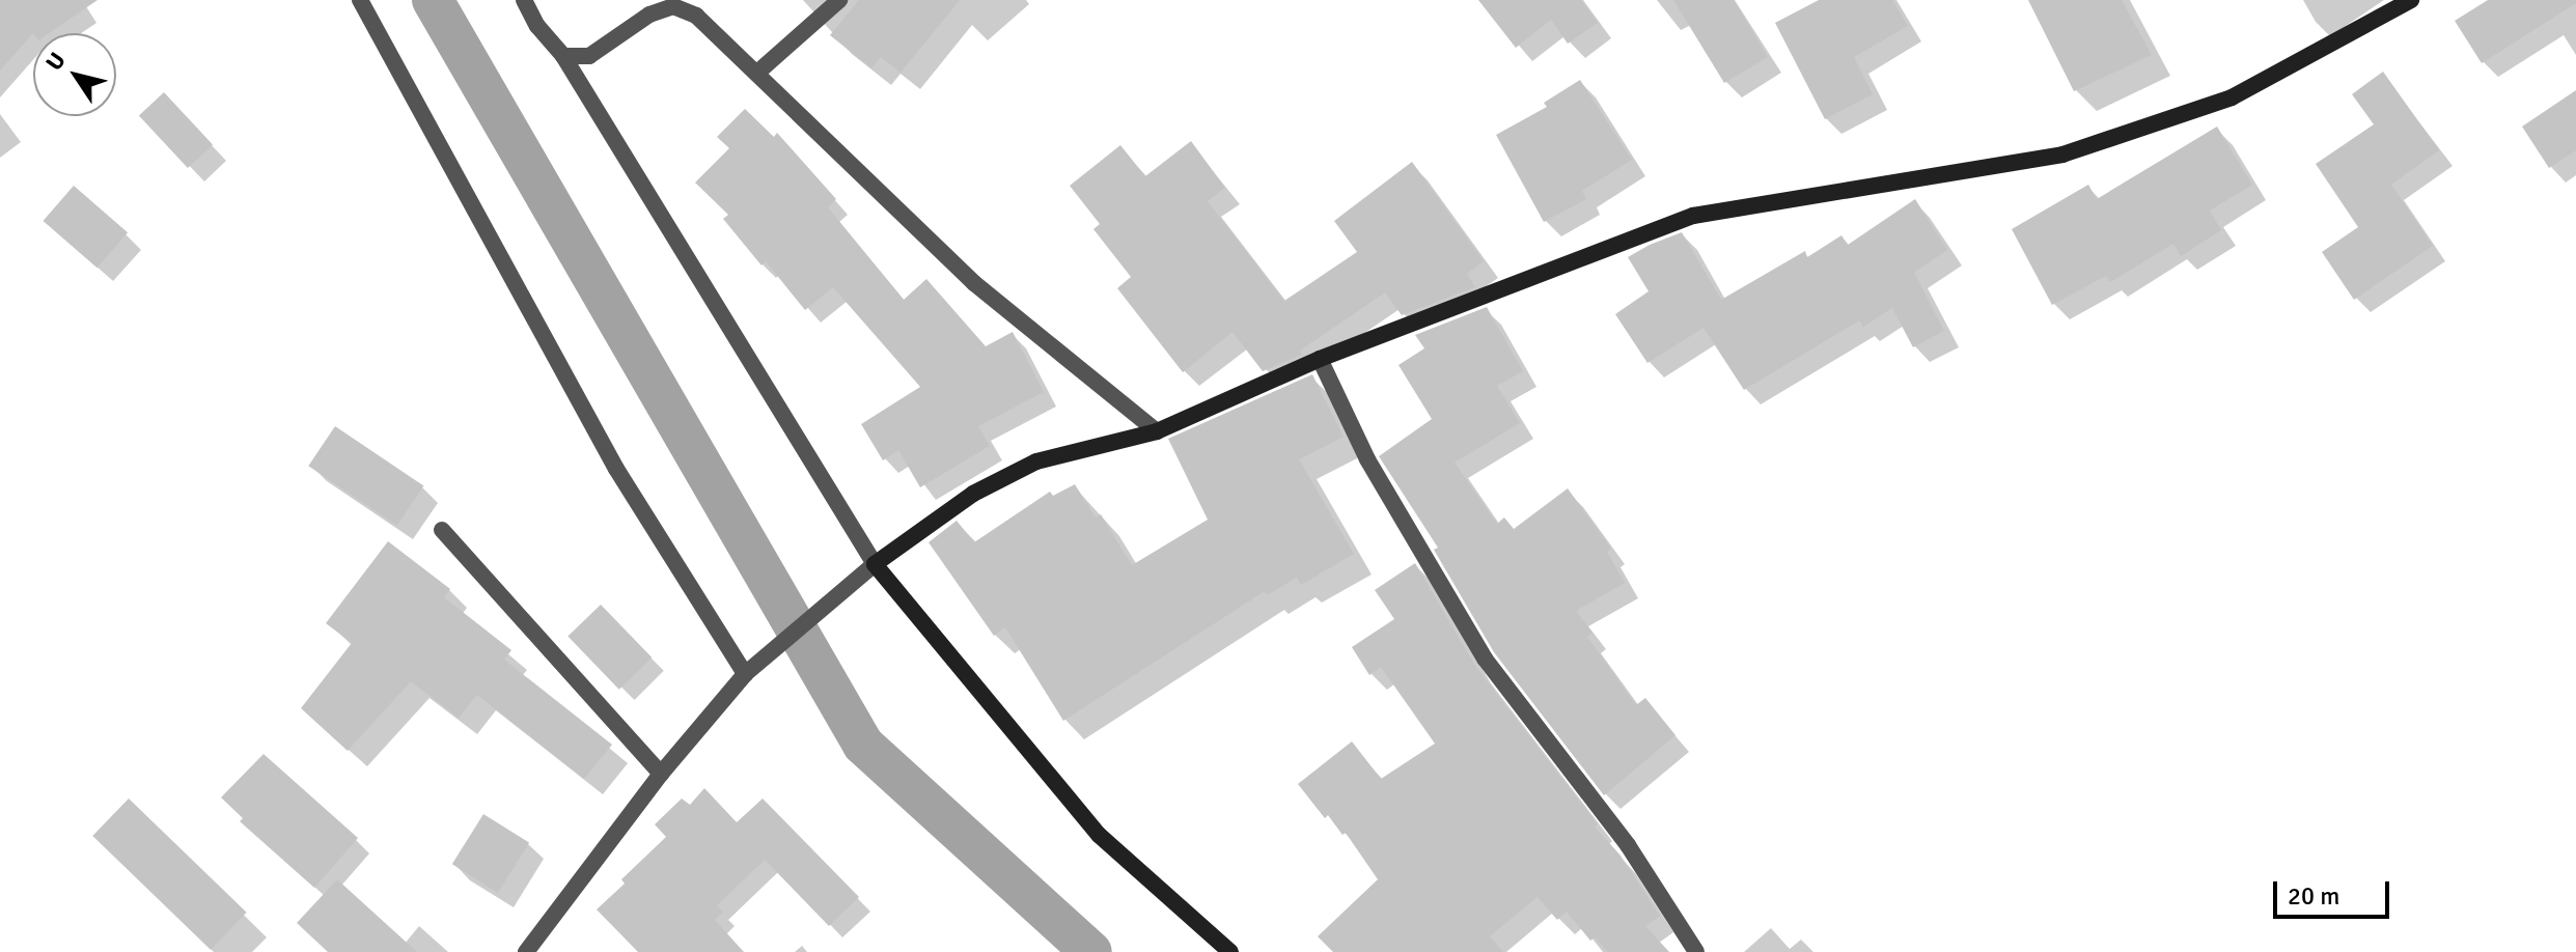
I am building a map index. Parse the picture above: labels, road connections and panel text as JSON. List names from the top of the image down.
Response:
{
  "scale_bar": "20 m",
  "north": "top left"
}
